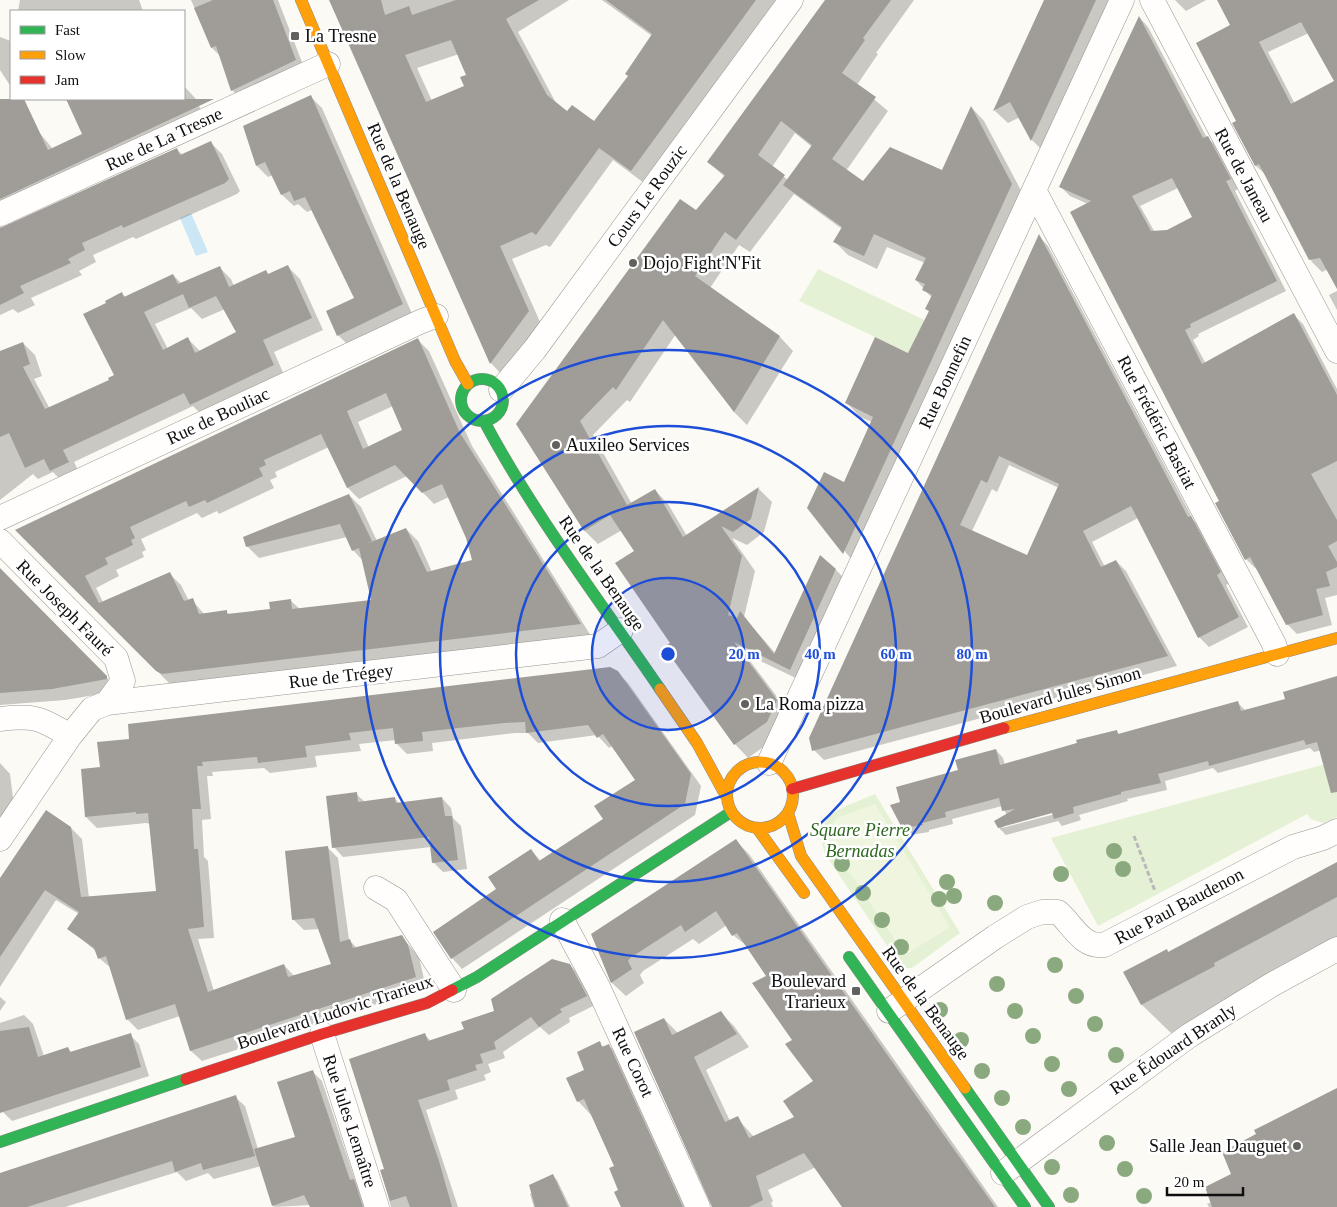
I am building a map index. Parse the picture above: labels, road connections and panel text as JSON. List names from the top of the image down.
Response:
{
  "streets": {
    "main road": ["Rue de la Benauge", "Boulevard Jules Simon", "Boulevard Ludovic Trarieux"],
    "street": [
      "Rue de La Tresne",
      "Rue de Janeau",
      "Cours Le Rouzic",
      "Rue Bonnefin",
      "Rue de Bouliac",
      "Rue Frédéric Bastiat",
      "Rue Joseph Fauré",
      "Rue de Trégey",
      "Rue Paul Baudenon",
      "Rue Édouard Branly",
      "Rue Corot",
      "Rue Jules Lemaître"
    ]
  },
  "crossings": [
    ["Rue de La Tresne", "Rue de la Benauge"],
    ["Rue de la Benauge", "Cours Le Rouzic"],
    ["Rue de la Benauge", "Rue Bonnefin"],
    ["Rue de la Benauge", "Rue de Bouliac"],
    ["Rue de la Benauge", "Rue de Trégey"],
    ["Rue de la Benauge", "Boulevard Jules Simon"],
    ["Rue de la Benauge", "Rue Paul Baudenon"],
    ["Rue de la Benauge", "Boulevard Ludovic Trarieux"],
    ["Rue de la Benauge", "Rue Édouard Branly"],
    ["Rue Bonnefin", "Rue Frédéric Bastiat"],
    ["Rue Bonnefin", "Boulevard Jules Simon"],
    ["Rue Bonnefin", "Boulevard Ludovic Trarieux"],
    ["Rue Frédéric Bastiat", "Boulevard Jules Simon"],
    ["Rue Joseph Fauré", "Rue de Trégey"],
    ["Boulevard Jules Simon", "Boulevard Ludovic Trarieux"],
    ["Boulevard Ludovic Trarieux", "Rue Corot"],
    ["Boulevard Ludovic Trarieux", "Rue Jules Lemaître"]
  ],
  "parks": ["Square Pierre Bernadas"],
  "places": {
    "transit": ["La Tresne", "Boulevard Trarieux"],
    "other": [
      "Dojo Fight'N'Fit",
      "Auxileo Services",
      "La Roma pizza",
      "Salle Jean Dauguet"
    ]
  },
  "legend": ["Fast", "Slow", "Jam"],
  "scale_bar": "20 m",
  "rings": [
    "20 m",
    "40 m",
    "60 m",
    "80 m"
  ]
}
